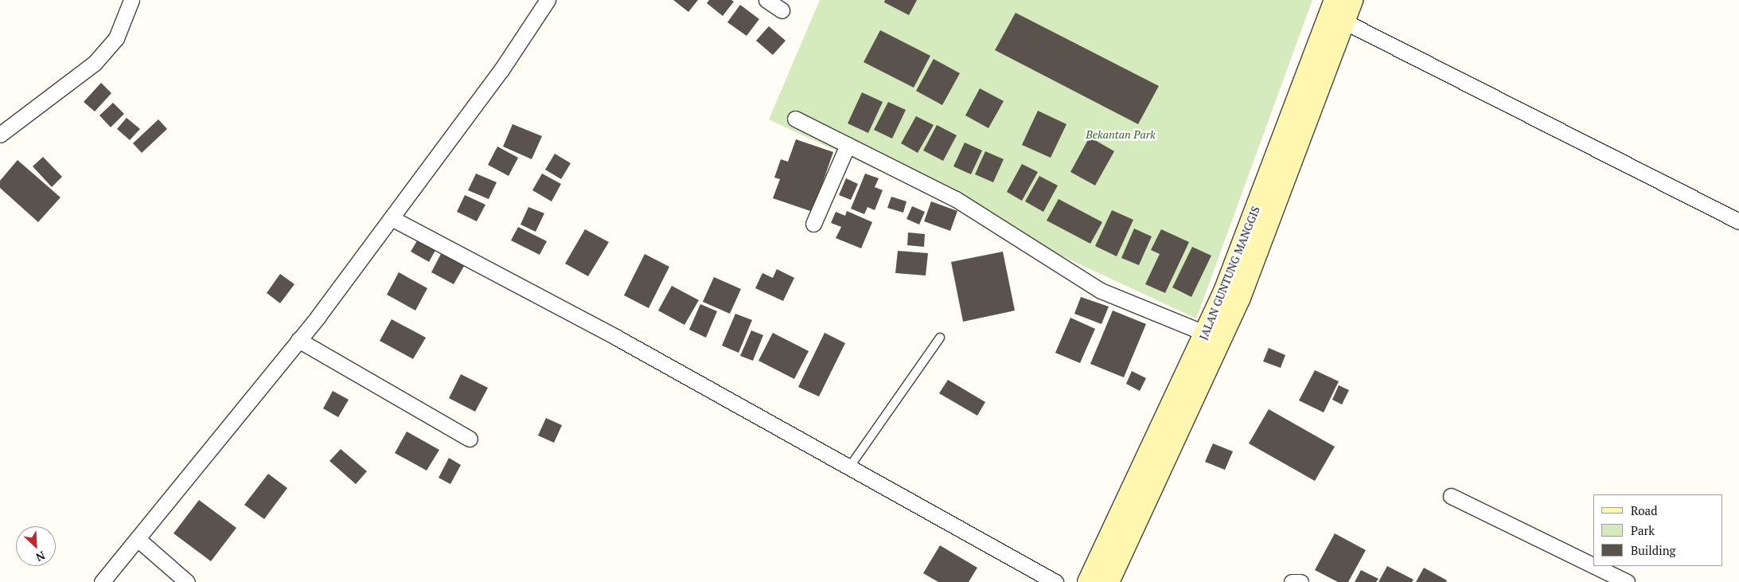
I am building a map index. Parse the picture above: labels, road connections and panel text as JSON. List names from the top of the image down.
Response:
{
  "streets": {
    "street": ["JALAN GUNTUNG MANGGIS"]
  },
  "parks": ["Bekantan Park"],
  "legend": ["Road", "Park", "Building"],
  "north": "bottom right"
}
